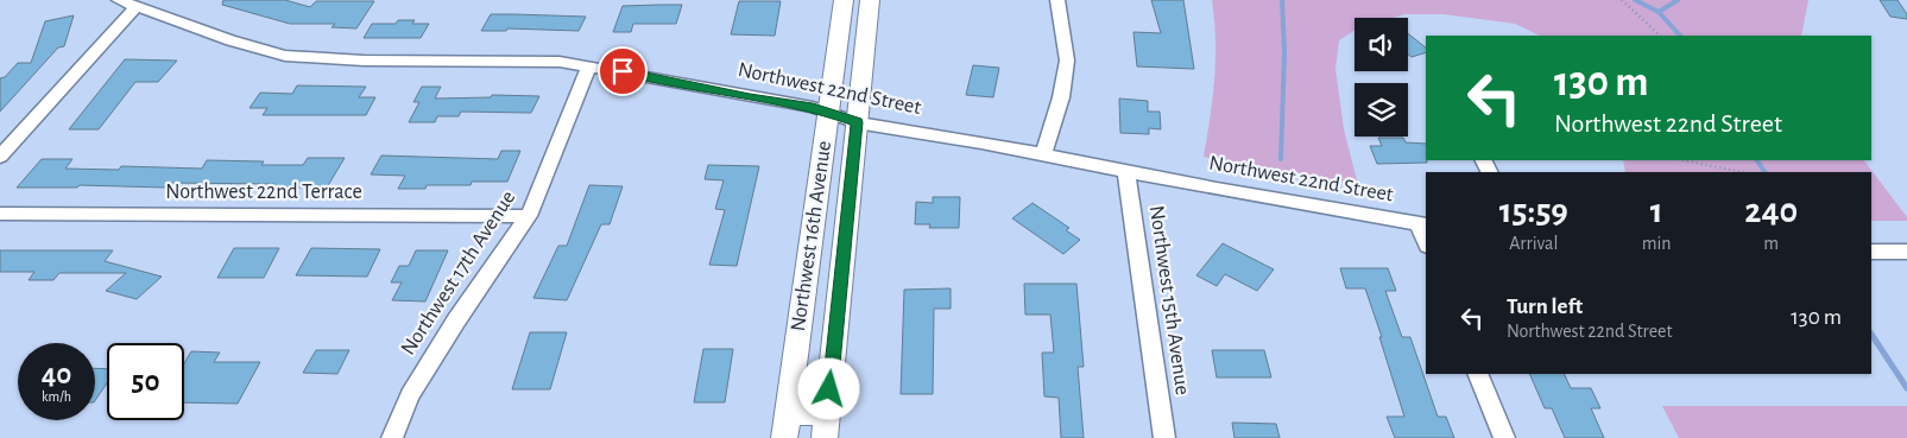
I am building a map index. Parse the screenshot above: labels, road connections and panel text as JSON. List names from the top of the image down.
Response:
{
  "streets": {
    "main road": ["Northwest 16th Avenue"],
    "street": [
      "Northwest 22nd Street",
      "Northwest 22nd Terrace",
      "Northwest 17th Avenue",
      "Northwest 15th Avenue"
    ]
  },
  "crossings": [
    ["Northwest 22nd Street", "Northwest 16th Avenue"],
    ["Northwest 22nd Street", "Northwest 17th Avenue"],
    ["Northwest 22nd Street", "Northwest 15th Avenue"],
    ["Northwest 22nd Terrace", "Northwest 17th Avenue"]
  ],
  "page": {
    "turn": ["130 m", "Northwest 22nd Street"],
    "eta": [
      "15:59",
      "Arrival",
      "1",
      "min",
      "240",
      "m"
    ],
    "list": [
      {
        "name": "Turn left",
        "note": "Northwest 22nd Street",
        "value": "130 m"
      }
    ],
    "speed": "40 km/h",
    "limit": "50"
  }
}
